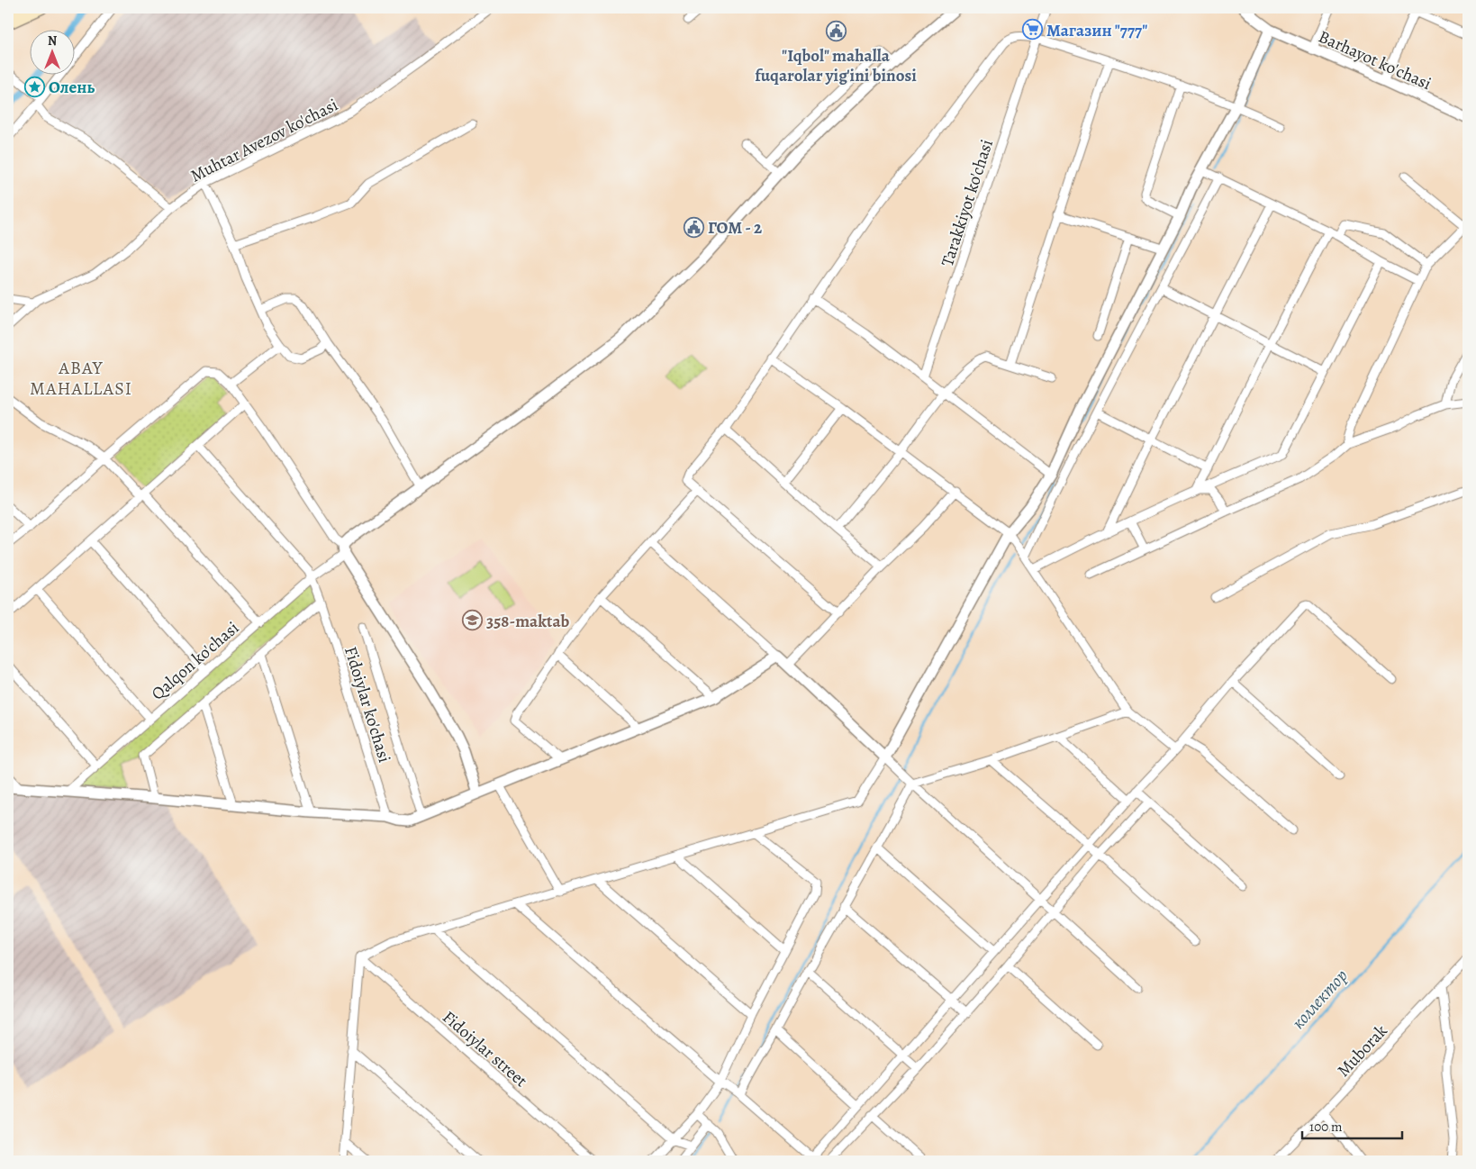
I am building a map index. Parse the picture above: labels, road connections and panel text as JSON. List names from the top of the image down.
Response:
{
  "streets": {
    "street": [
      "Barhayot ko'chasi",
      "Muhtar Avezov ko'chasi",
      "Tarakkiyot ko'chasi",
      "Qalqon ko'chasi",
      "Fidoiylar ko'chasi",
      "Fidoiylar street",
      "Muborak"
    ]
  },
  "crossings": [
    ["Qalqon ko'chasi", "Fidoiylar ko'chasi"]
  ],
  "districts": ["ABAY MAHALLASI"],
  "water": ["коллектор"],
  "places": {
    "supermarket": ["Магазин \"777\""],
    "public building": ["\"Iqbol\" mahalla fuqarolar yig'ini binosi", "ГОМ - 2"],
    "place": ["Олень"],
    "school or university": ["358-maktab"]
  },
  "scale_bar": "100 m",
  "north": "top"
}
